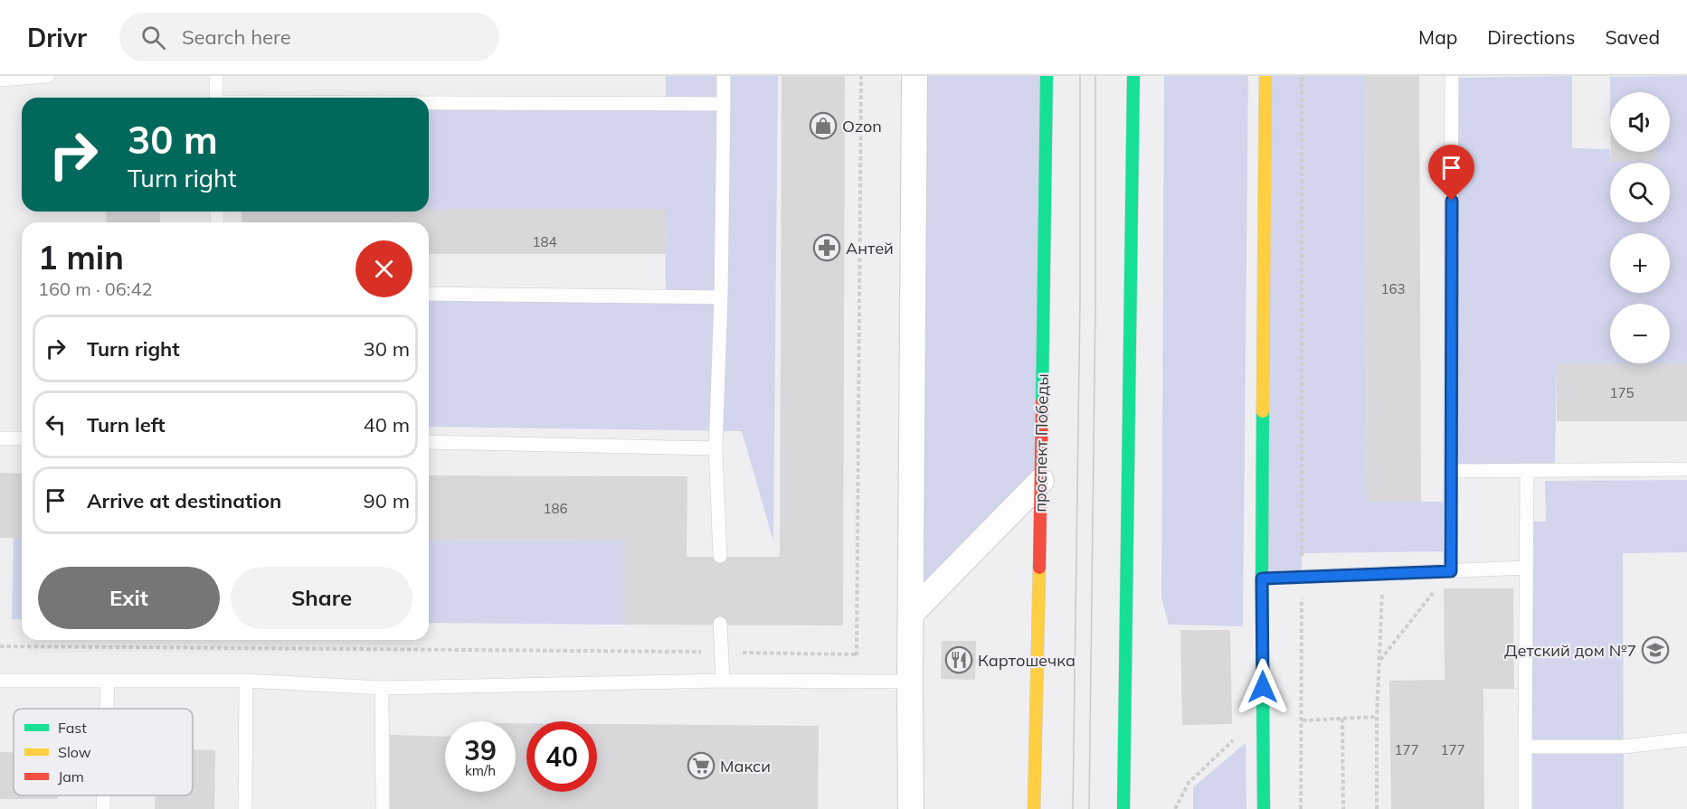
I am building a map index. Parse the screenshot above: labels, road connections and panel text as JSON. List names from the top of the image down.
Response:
{
  "streets": {
    "main road": ["проспект Победы"]
  },
  "places": {
    "shop": ["Ozon"],
    "pharmacy": ["Антей"],
    "school or university": ["Детский дом №7"],
    "restaurant": ["Картошечка"],
    "supermarket": ["Макси"]
  },
  "house_numbers": [
    "184",
    "163",
    "175",
    "186",
    "177",
    "177"
  ],
  "legend": ["Fast", "Slow", "Jam"],
  "page": {
    "header": "Drivr",
    "search": "Search here",
    "nav": ["Map", "Directions", "Saved"],
    "map_buttons": ["+", "−"],
    "turn": ["30 m", "Turn right"],
    "heading": ["1 min", "160 m · 06:42"],
    "list": [
      {
        "name": "Turn right",
        "value": "30 m"
      },
      {
        "name": "Turn left",
        "value": "40 m"
      },
      {
        "name": "Arrive at destination",
        "value": "90 m"
      }
    ],
    "buttons": ["Exit", "Share"],
    "speed": "39 km/h",
    "limit": "40"
  }
}
